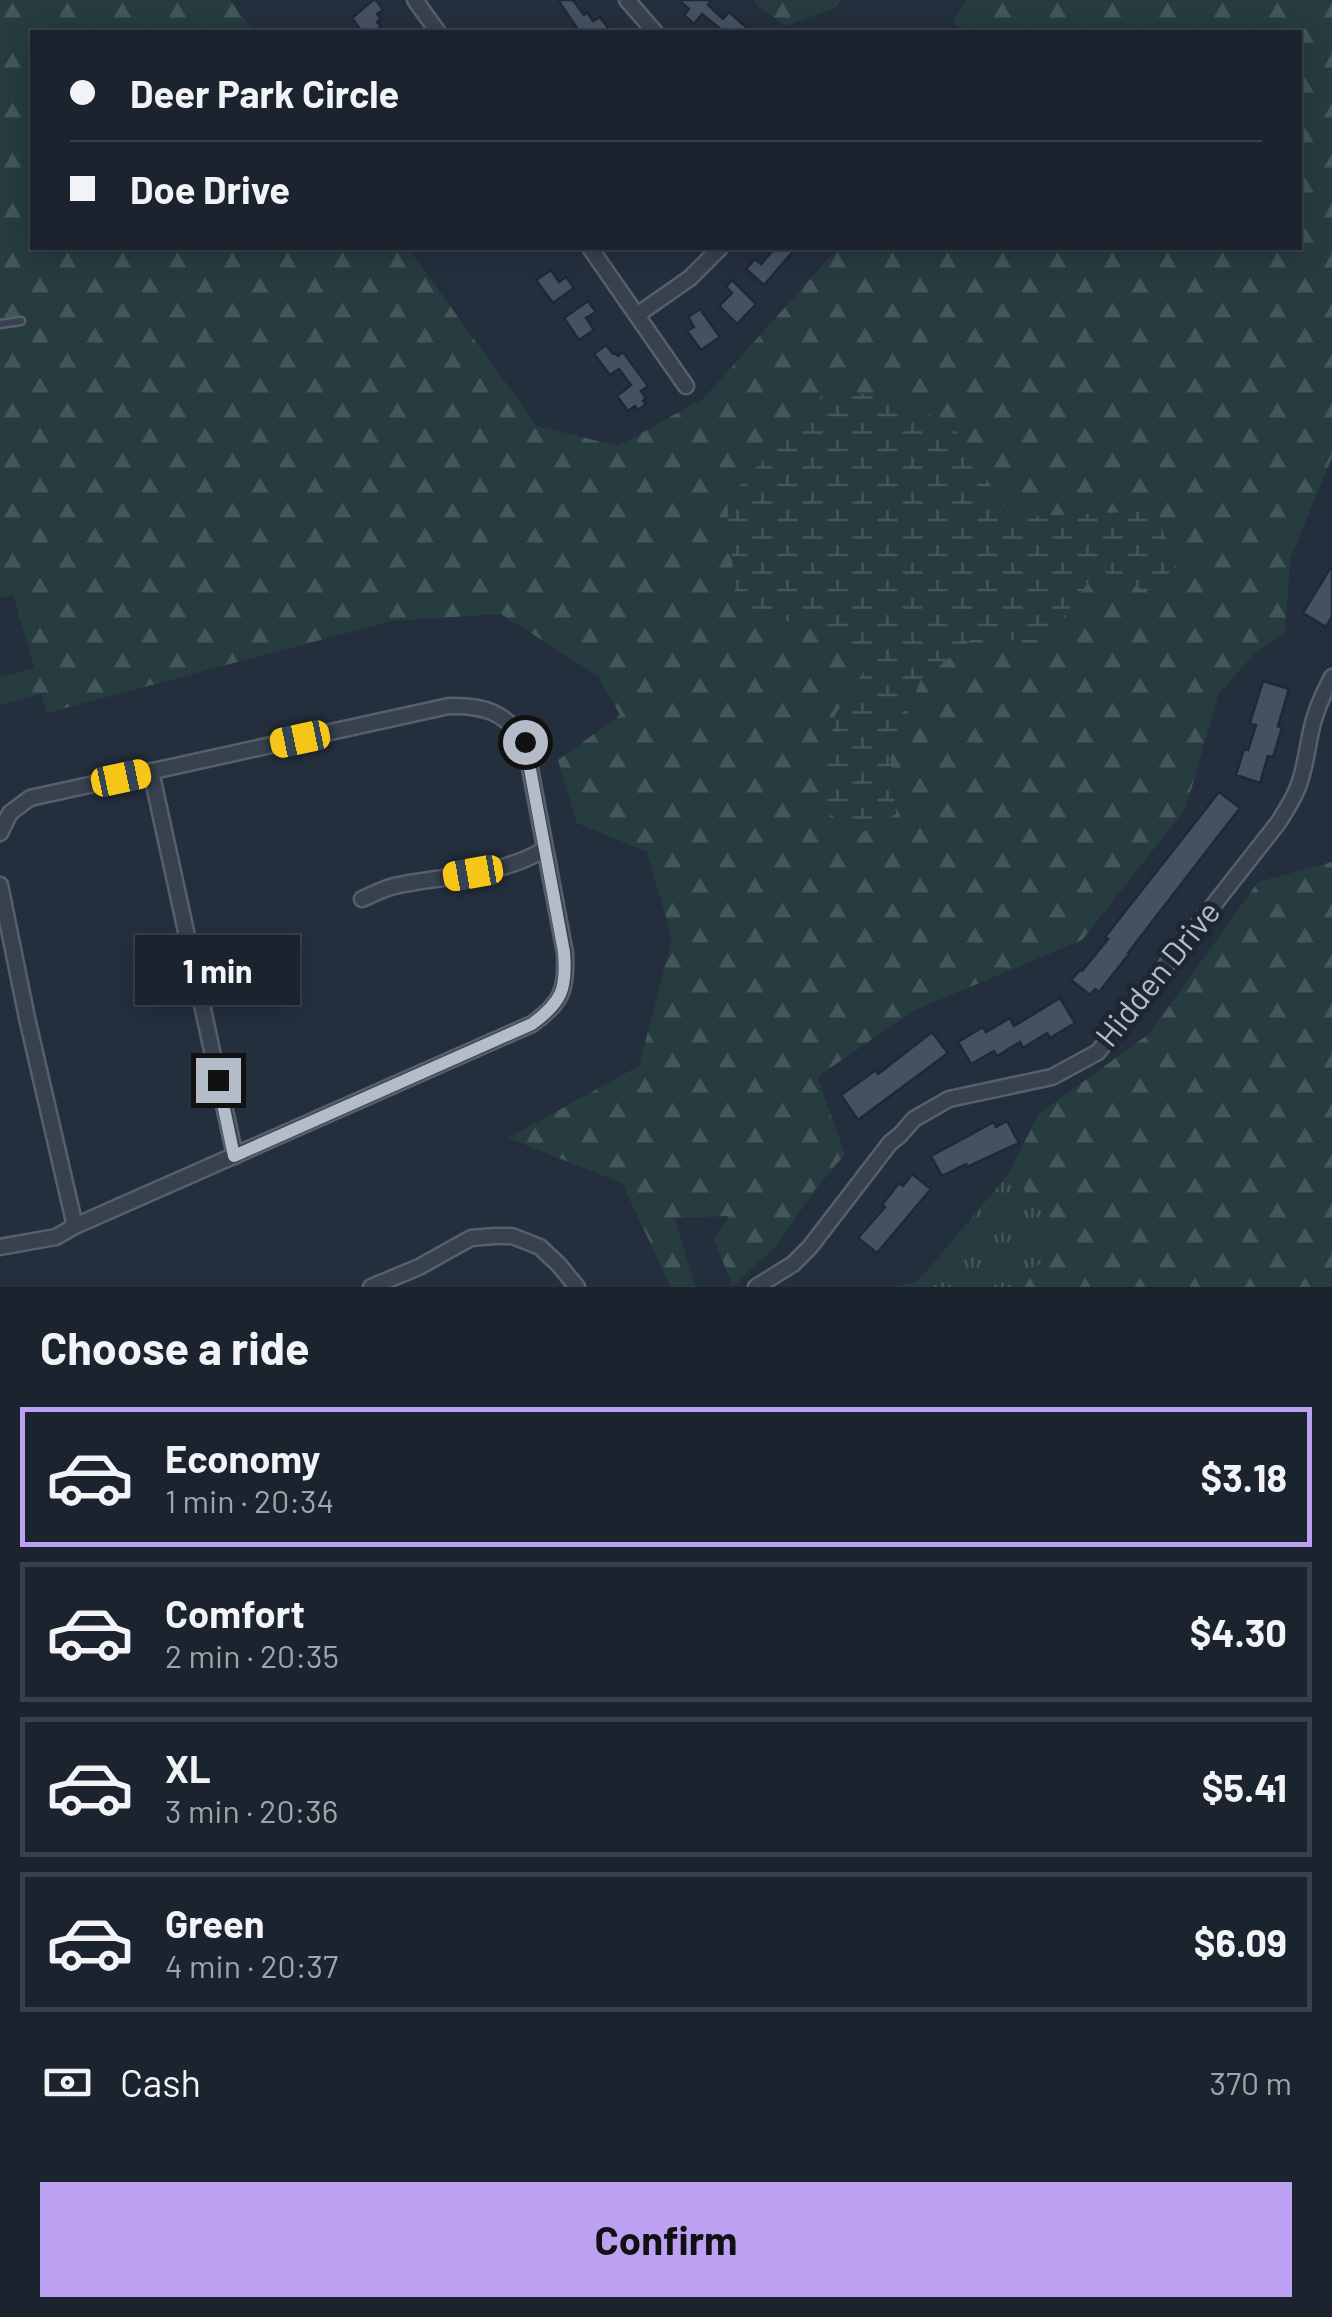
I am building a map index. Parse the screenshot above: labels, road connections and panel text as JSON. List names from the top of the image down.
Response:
{
  "streets": {
    "street": ["Hidden Drive"]
  },
  "page": {
    "banner": ["Deer Park Circle", "Doe Drive"],
    "bubble": "1 min",
    "heading": "Choose a ride",
    "list": [
      {
        "name": "Economy",
        "note": "1 min · 20:34",
        "value": "$3.18"
      },
      {
        "name": "Comfort",
        "note": "2 min · 20:35",
        "value": "$4.30"
      },
      {
        "name": "XL",
        "note": "3 min · 20:36",
        "value": "$5.41"
      },
      {
        "name": "Green",
        "note": "4 min · 20:37",
        "value": "$6.09"
      }
    ],
    "pay": ["Cash", "370 m"],
    "buttons": "Confirm"
  }
}
